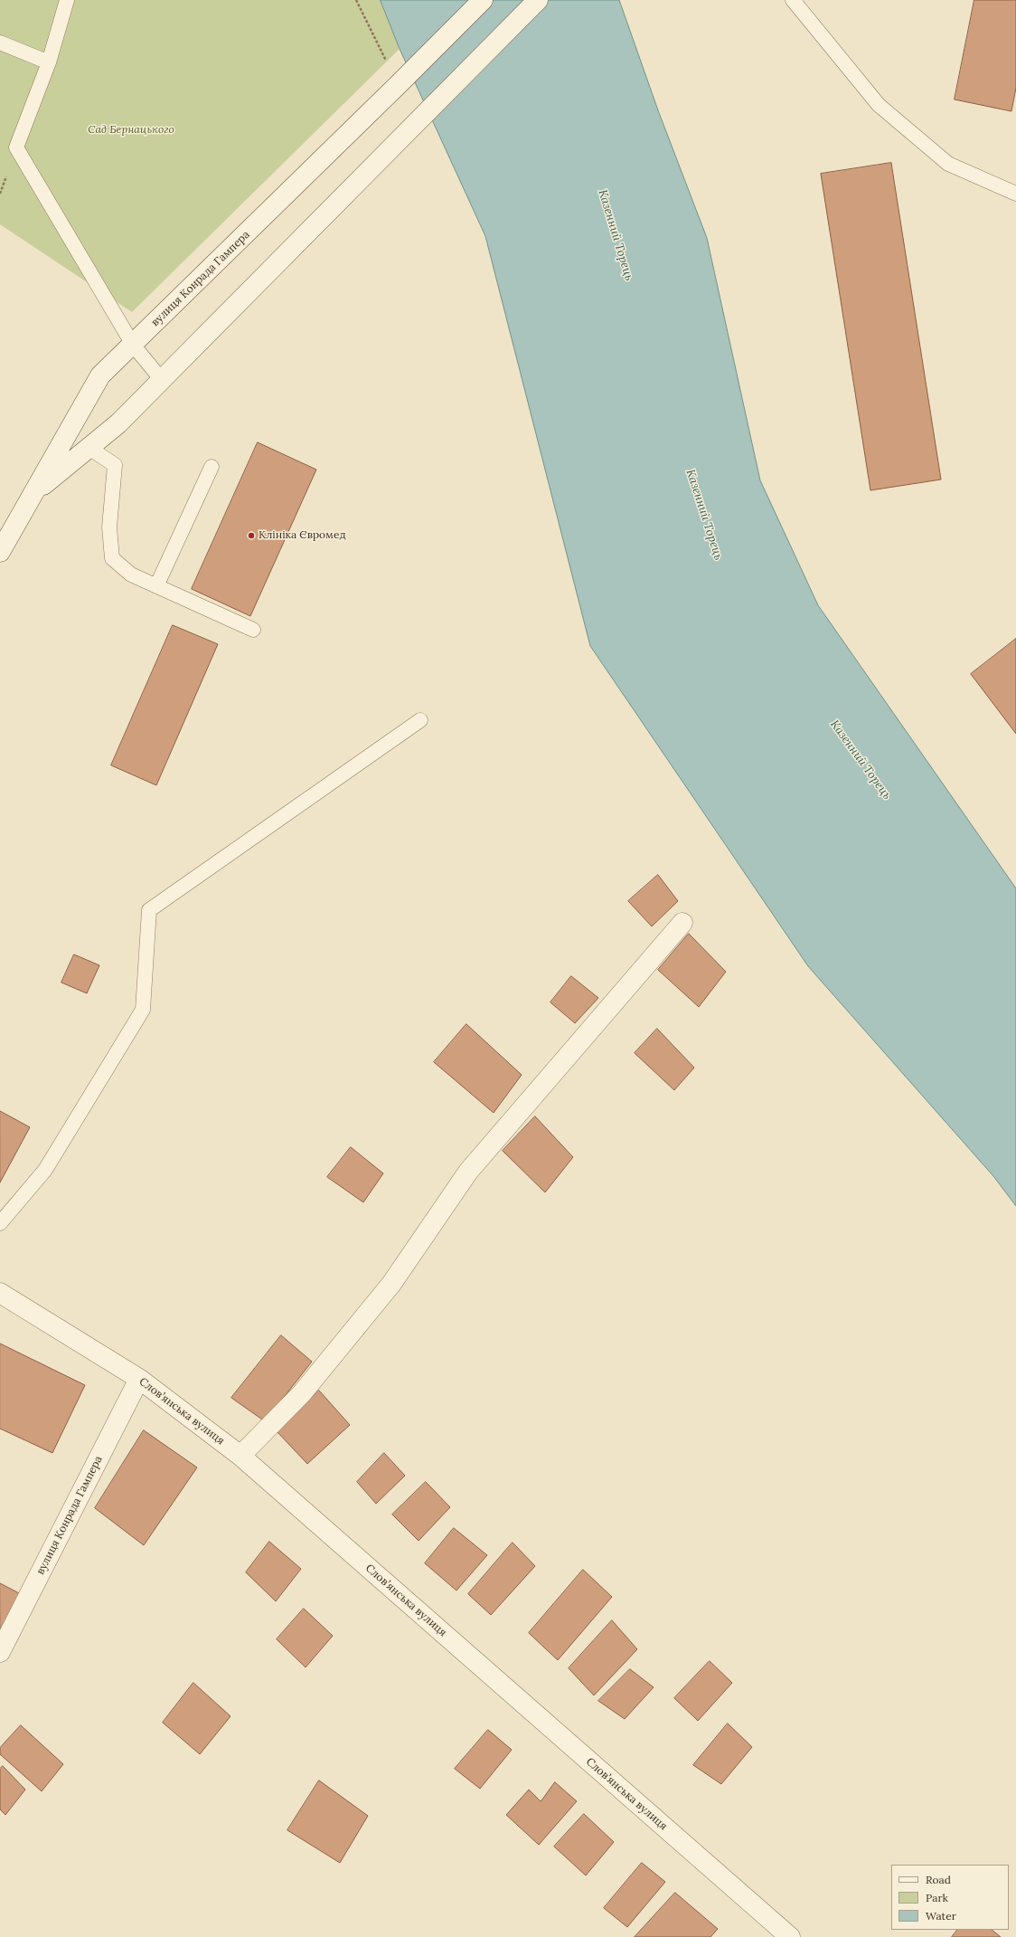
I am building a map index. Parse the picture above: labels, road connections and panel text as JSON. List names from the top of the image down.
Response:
{
  "streets": {
    "street": ["вулиця Конрада Гампера", "Слов’янська вулиця"]
  },
  "crossings": [
    ["вулиця Конрада Гампера", "Слов’янська вулиця"]
  ],
  "water": ["Казенний Торець"],
  "parks": ["Сад Бернацького"],
  "places": ["Клініка Євромед"],
  "legend": ["Road", "Park", "Water"]
}
